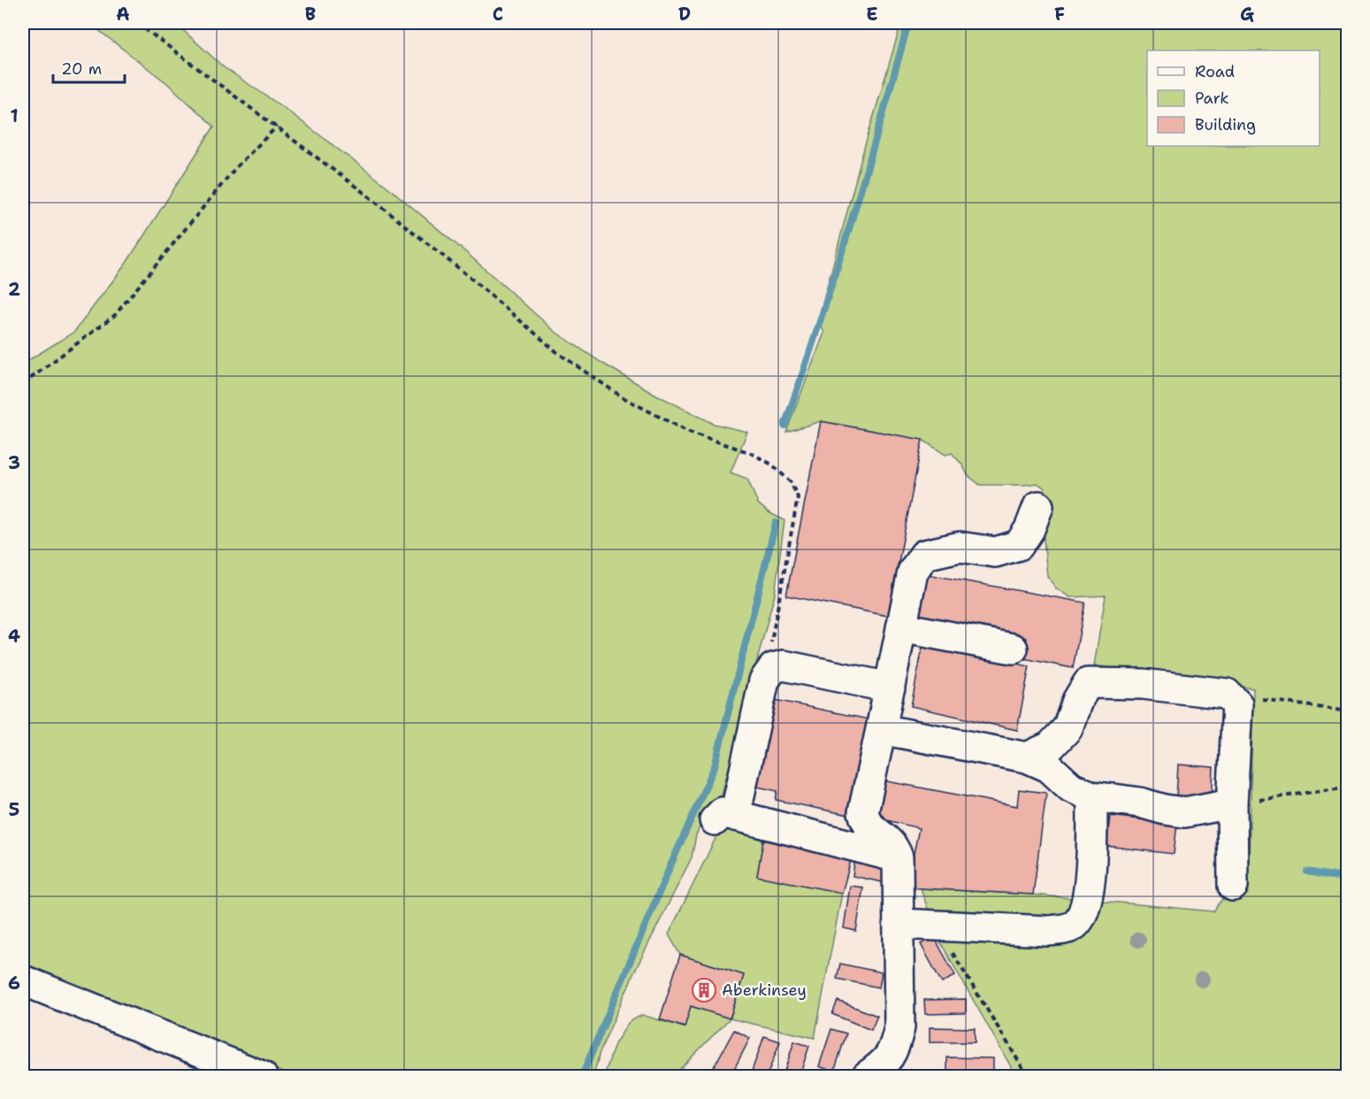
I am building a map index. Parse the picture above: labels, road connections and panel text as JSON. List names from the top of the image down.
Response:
{
  "places": {
    "building": ["Aberkinsey"]
  },
  "legend": ["Road", "Park", "Building"],
  "scale_bar": "20 m",
  "grid": {
    "columns": [
      "A",
      "B",
      "C",
      "D",
      "E",
      "F",
      "G"
    ],
    "rows": [
      "1",
      "2",
      "3",
      "4",
      "5",
      "6"
    ]
  }
}
